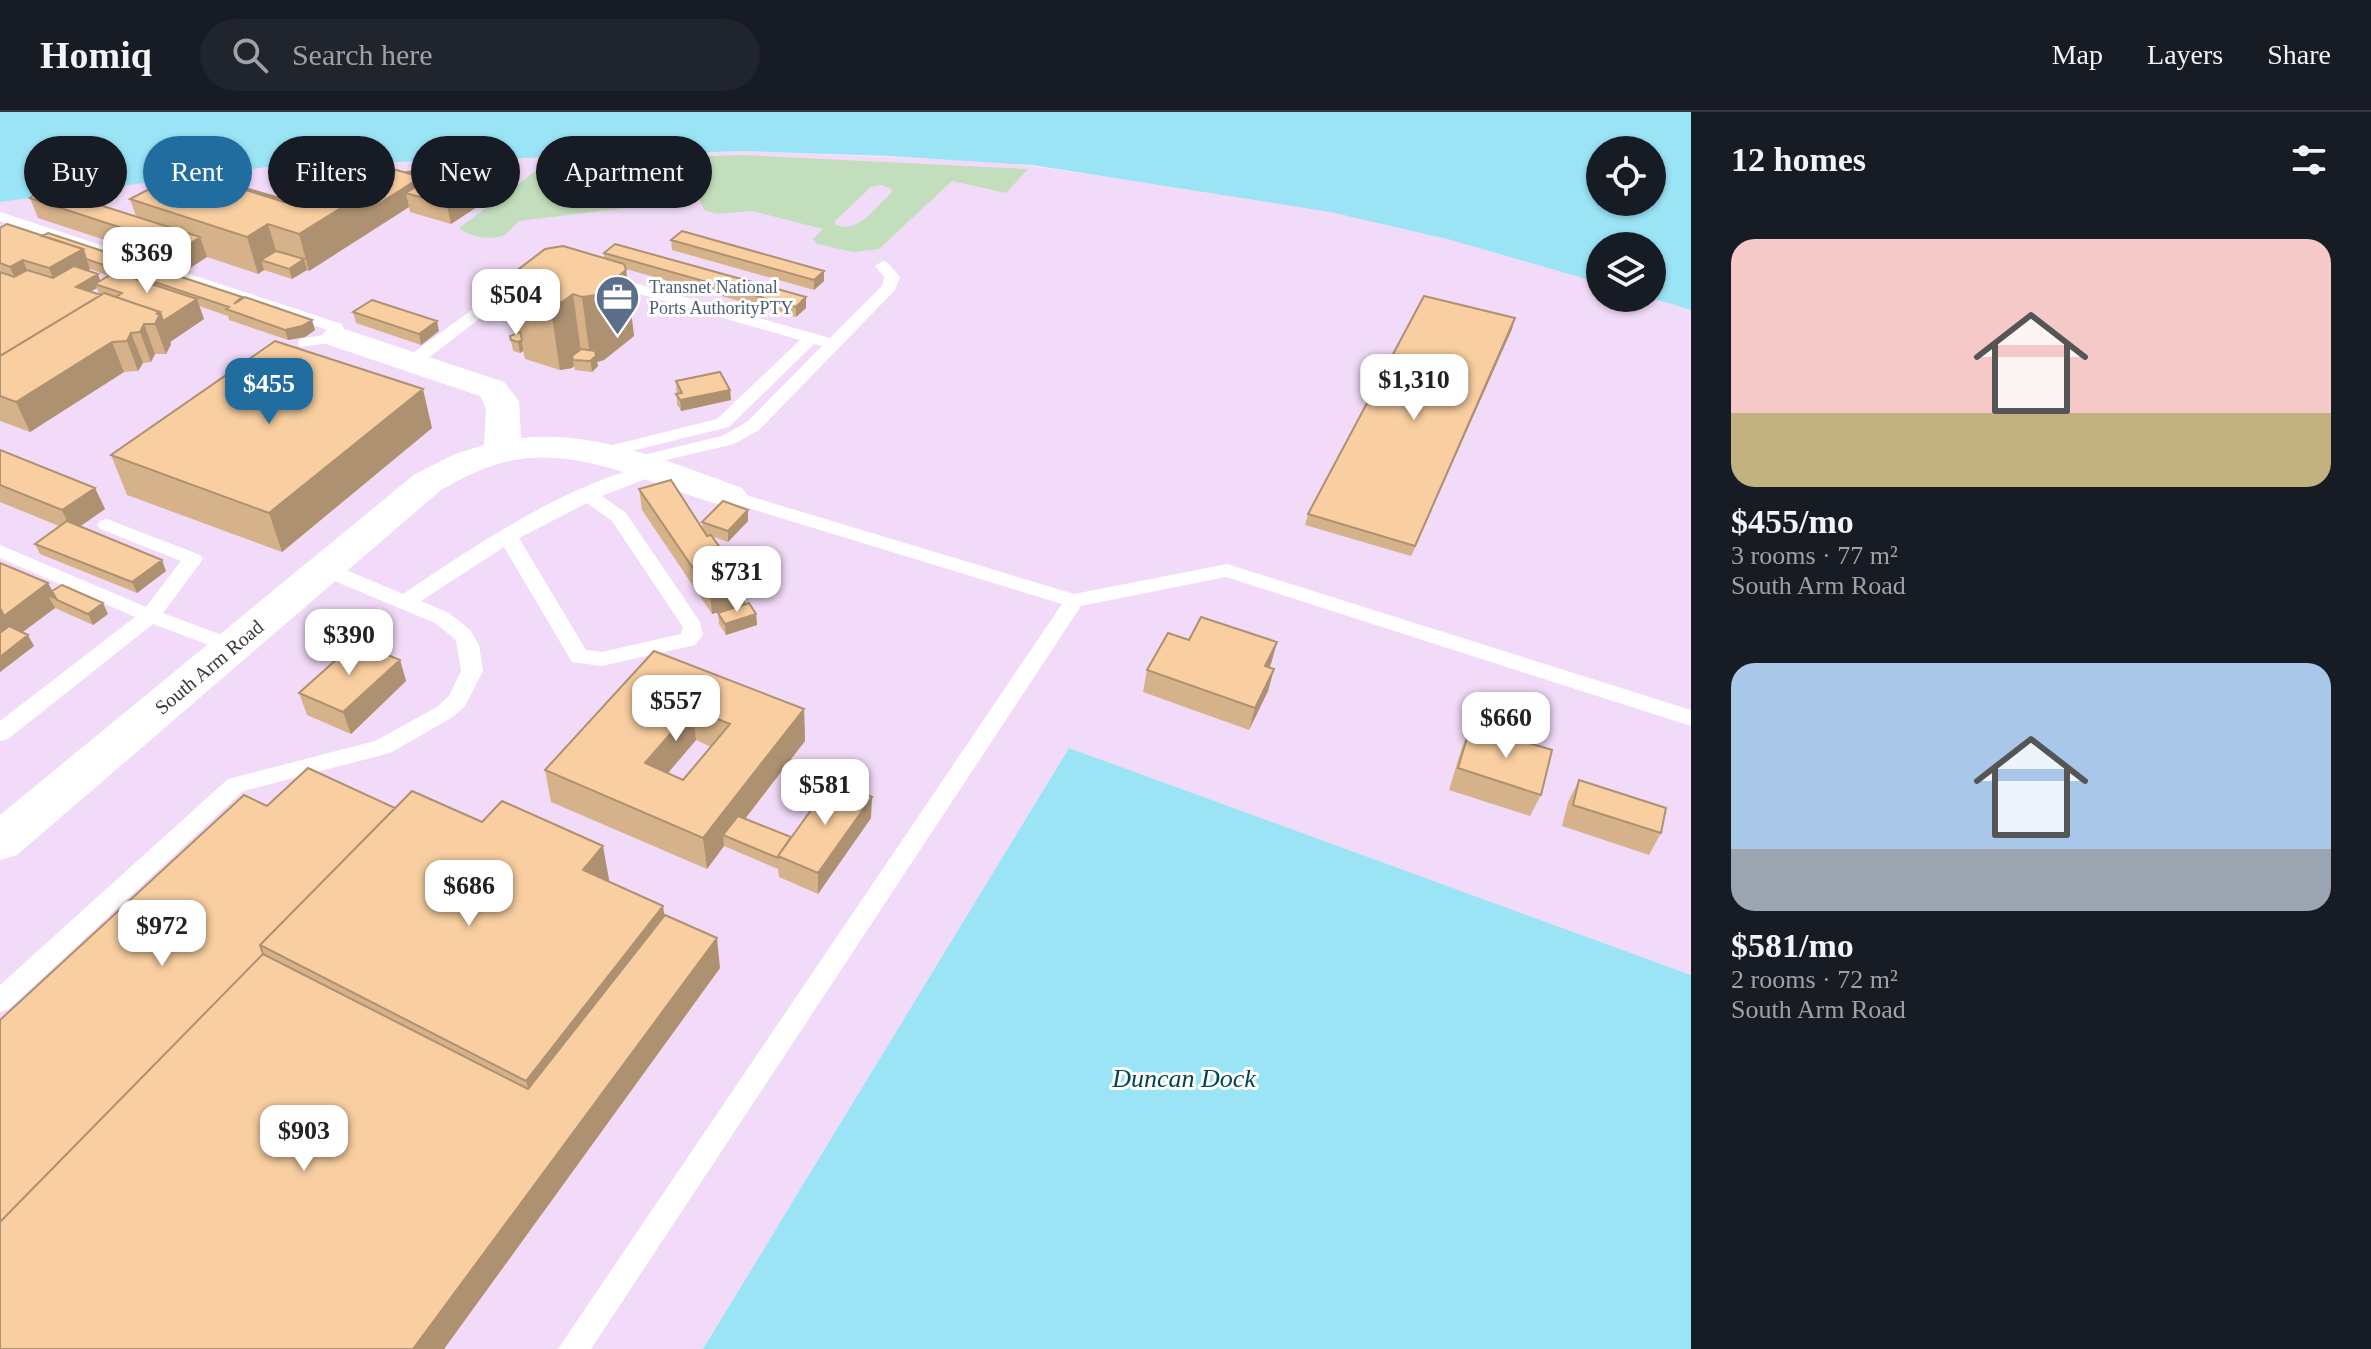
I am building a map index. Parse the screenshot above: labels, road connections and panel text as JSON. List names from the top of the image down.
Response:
{
  "streets": {
    "street": ["South Arm Road"]
  },
  "water": ["Duncan Dock"],
  "places": {
    "office": ["Transnet National Ports AuthorityPTY"]
  },
  "page": {
    "header": "Homiq",
    "search": "Search here",
    "nav": ["Map", "Layers", "Share"],
    "heading": "12 homes",
    "chip": [
      "Buy",
      "Rent",
      "Filters",
      "New",
      "Apartment"
    ],
    "list": [
      {
        "name": "$455/mo",
        "note": "3 rooms · 77 m² · South Arm Road"
      },
      {
        "name": "$581/mo",
        "note": "2 rooms · 72 m² · South Arm Road"
      }
    ],
    "price": [
      "$369",
      "$504",
      "$1,310",
      "$455",
      "$731",
      "$390",
      "$557",
      "$660",
      "$581",
      "$686",
      "$972",
      "$903"
    ]
  }
}
